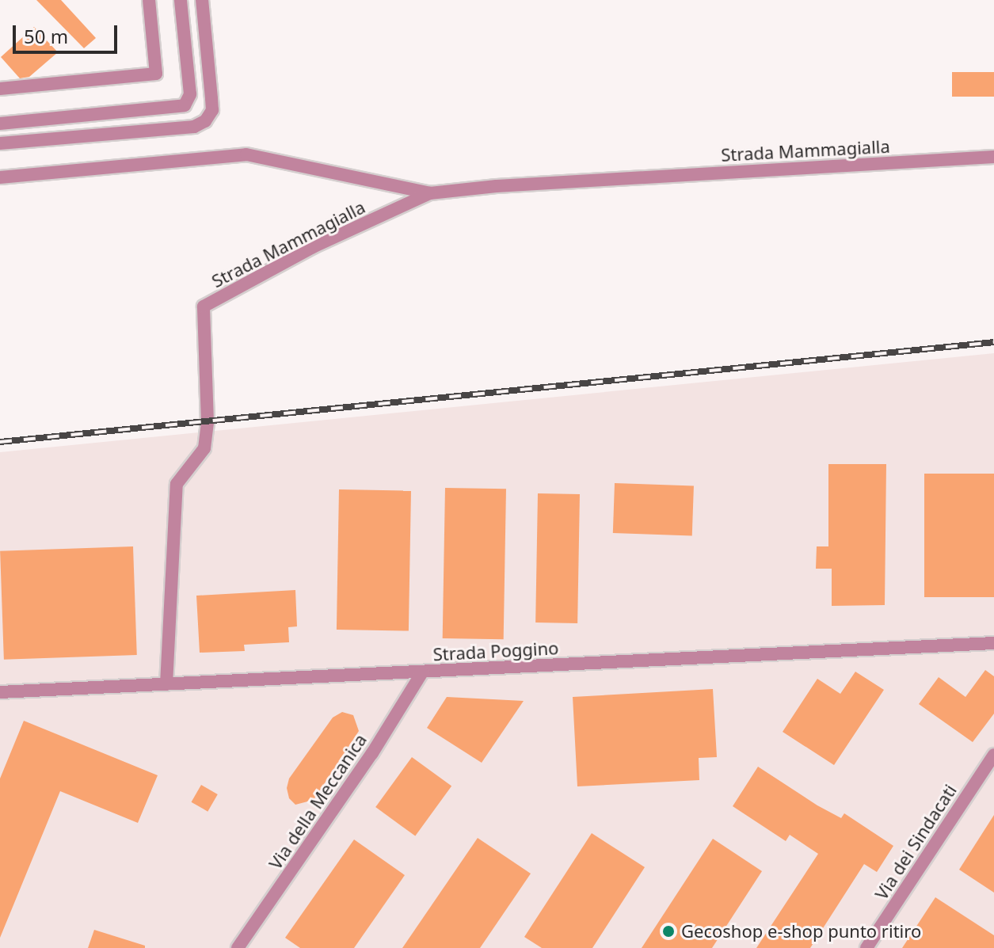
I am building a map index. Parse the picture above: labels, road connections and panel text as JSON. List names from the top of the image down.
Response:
{
  "streets": {
    "street": [
      "Strada Mammagialla",
      "Strada Poggino",
      "Via della Meccanica",
      "Via dei Sindacati"
    ]
  },
  "crossings": [
    ["Strada Mammagialla", "Strada Poggino"],
    ["Strada Poggino", "Via della Meccanica"]
  ],
  "places": ["Gecoshop e-shop punto ritiro"],
  "scale_bar": "50 m"
}
